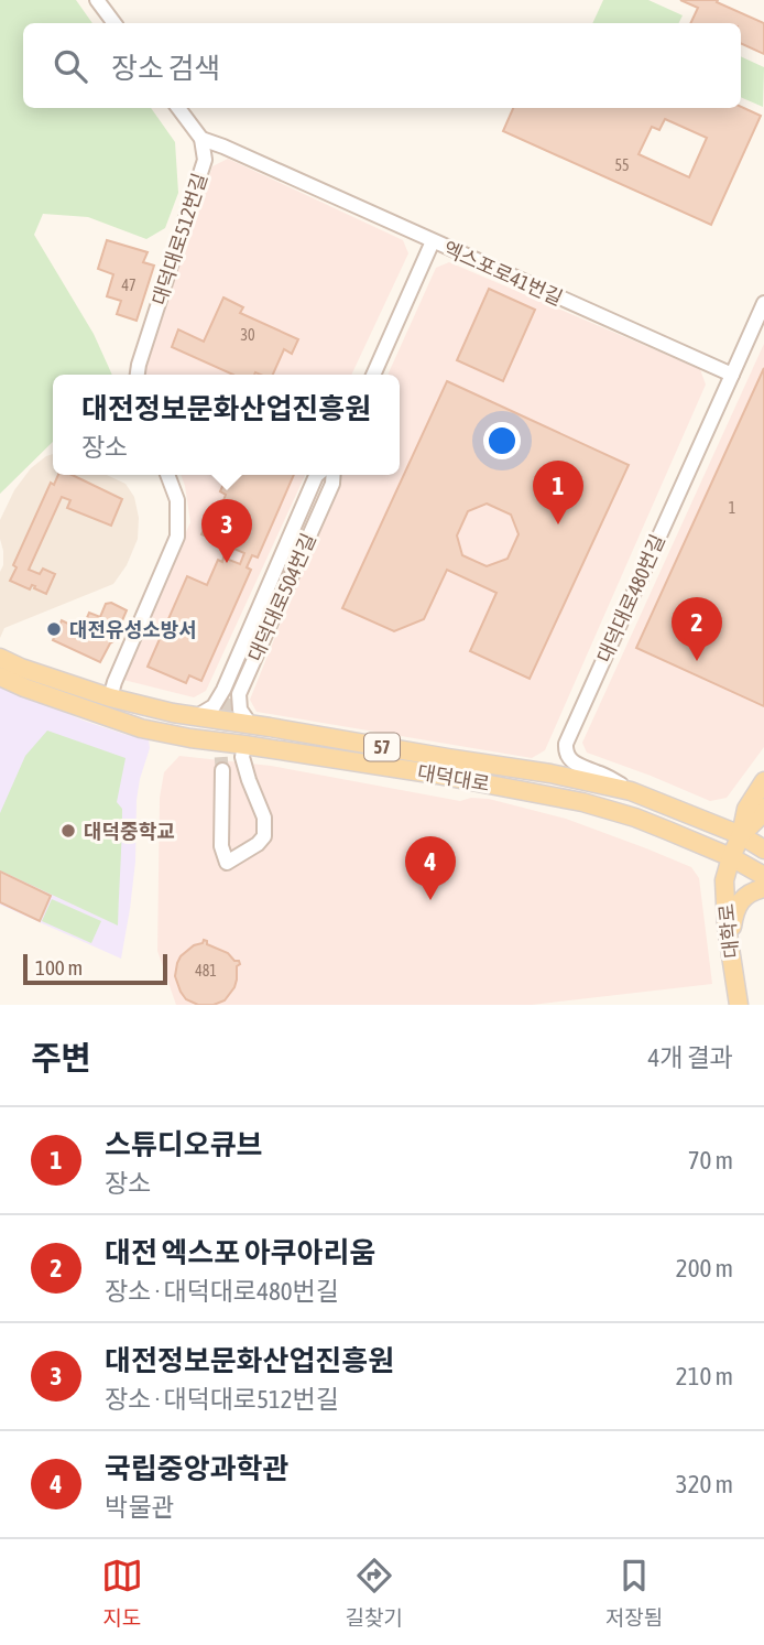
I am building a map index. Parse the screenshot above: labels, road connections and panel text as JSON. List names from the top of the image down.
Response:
{
  "streets": {
    "main road": ["57", "대덕대로", "대학로"],
    "street": [
      "대덕대로512번길",
      "엑스포로41번길",
      "대덕대로504번길",
      "대덕대로480번길"
    ]
  },
  "crossings": [
    ["대덕대로512번길", "엑스포로41번길"],
    ["엑스포로41번길", "대덕대로480번길"],
    ["대덕대로504번길", "대덕대로"],
    ["대덕대로480번길", "대덕대로"],
    ["대덕대로", "대학로"]
  ],
  "places": ["대전유성소방서", "대덕중학교"],
  "house_numbers": [
    "55",
    "47",
    "30",
    "1",
    "481"
  ],
  "scale_bar": "100 m",
  "page": {
    "search": "장소 검색",
    "popup": ["대전정보문화산업진흥원", "장소"],
    "pins": [
      "1",
      "3",
      "2",
      "4"
    ],
    "scale": "100 m",
    "heading": ["주변", "4개 결과"],
    "list": [
      {
        "mark": "1",
        "name": "스튜디오큐브",
        "note": "장소",
        "value": "70 m"
      },
      {
        "mark": "2",
        "name": "대전 엑스포 아쿠아리움",
        "note": "장소 · 대덕대로480번길",
        "value": "200 m"
      },
      {
        "mark": "3",
        "name": "대전정보문화산업진흥원",
        "note": "장소 · 대덕대로512번길",
        "value": "210 m"
      },
      {
        "mark": "4",
        "name": "국립중앙과학관",
        "note": "박물관",
        "value": "320 m"
      }
    ],
    "nav": ["지도", "길찾기", "저장됨"]
  }
}
